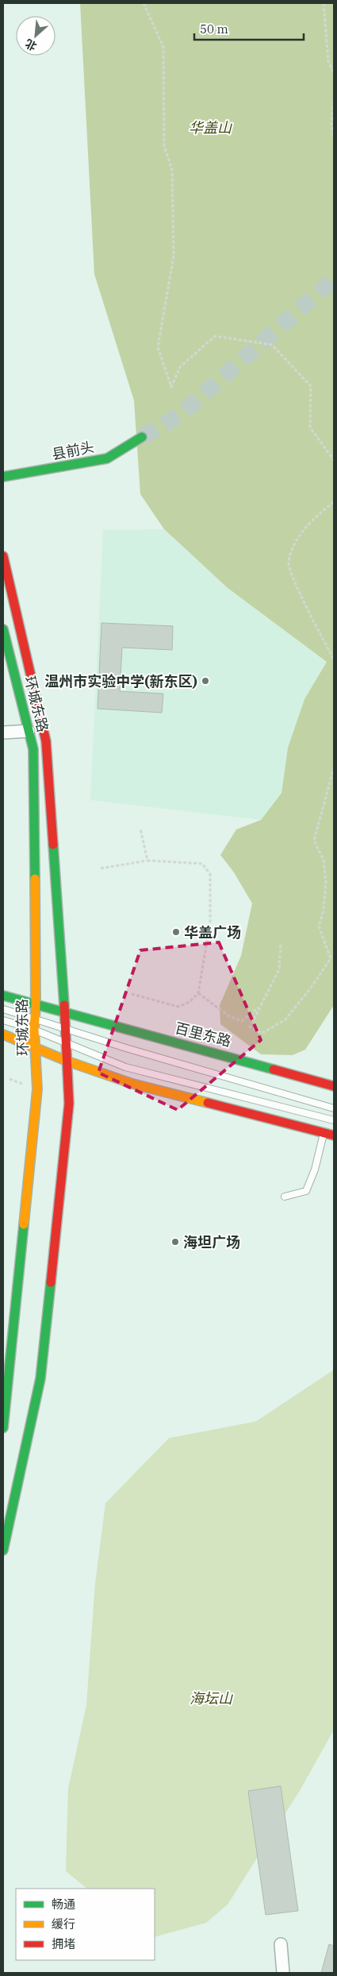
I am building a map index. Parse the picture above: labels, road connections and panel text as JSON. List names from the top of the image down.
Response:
{
  "streets": {
    "main road": ["县前头", "环城东路", "百里东路"]
  },
  "crossings": [
    ["环城东路", "百里东路"]
  ],
  "parks": ["华盖山", "海坛山"],
  "places": ["温州市实验中学(新东区)", "华盖广场", "海坦广场"],
  "legend": ["畅通", "缓行", "拥堵"],
  "scale_bar": "50 m",
  "north": "bottom left"
}
